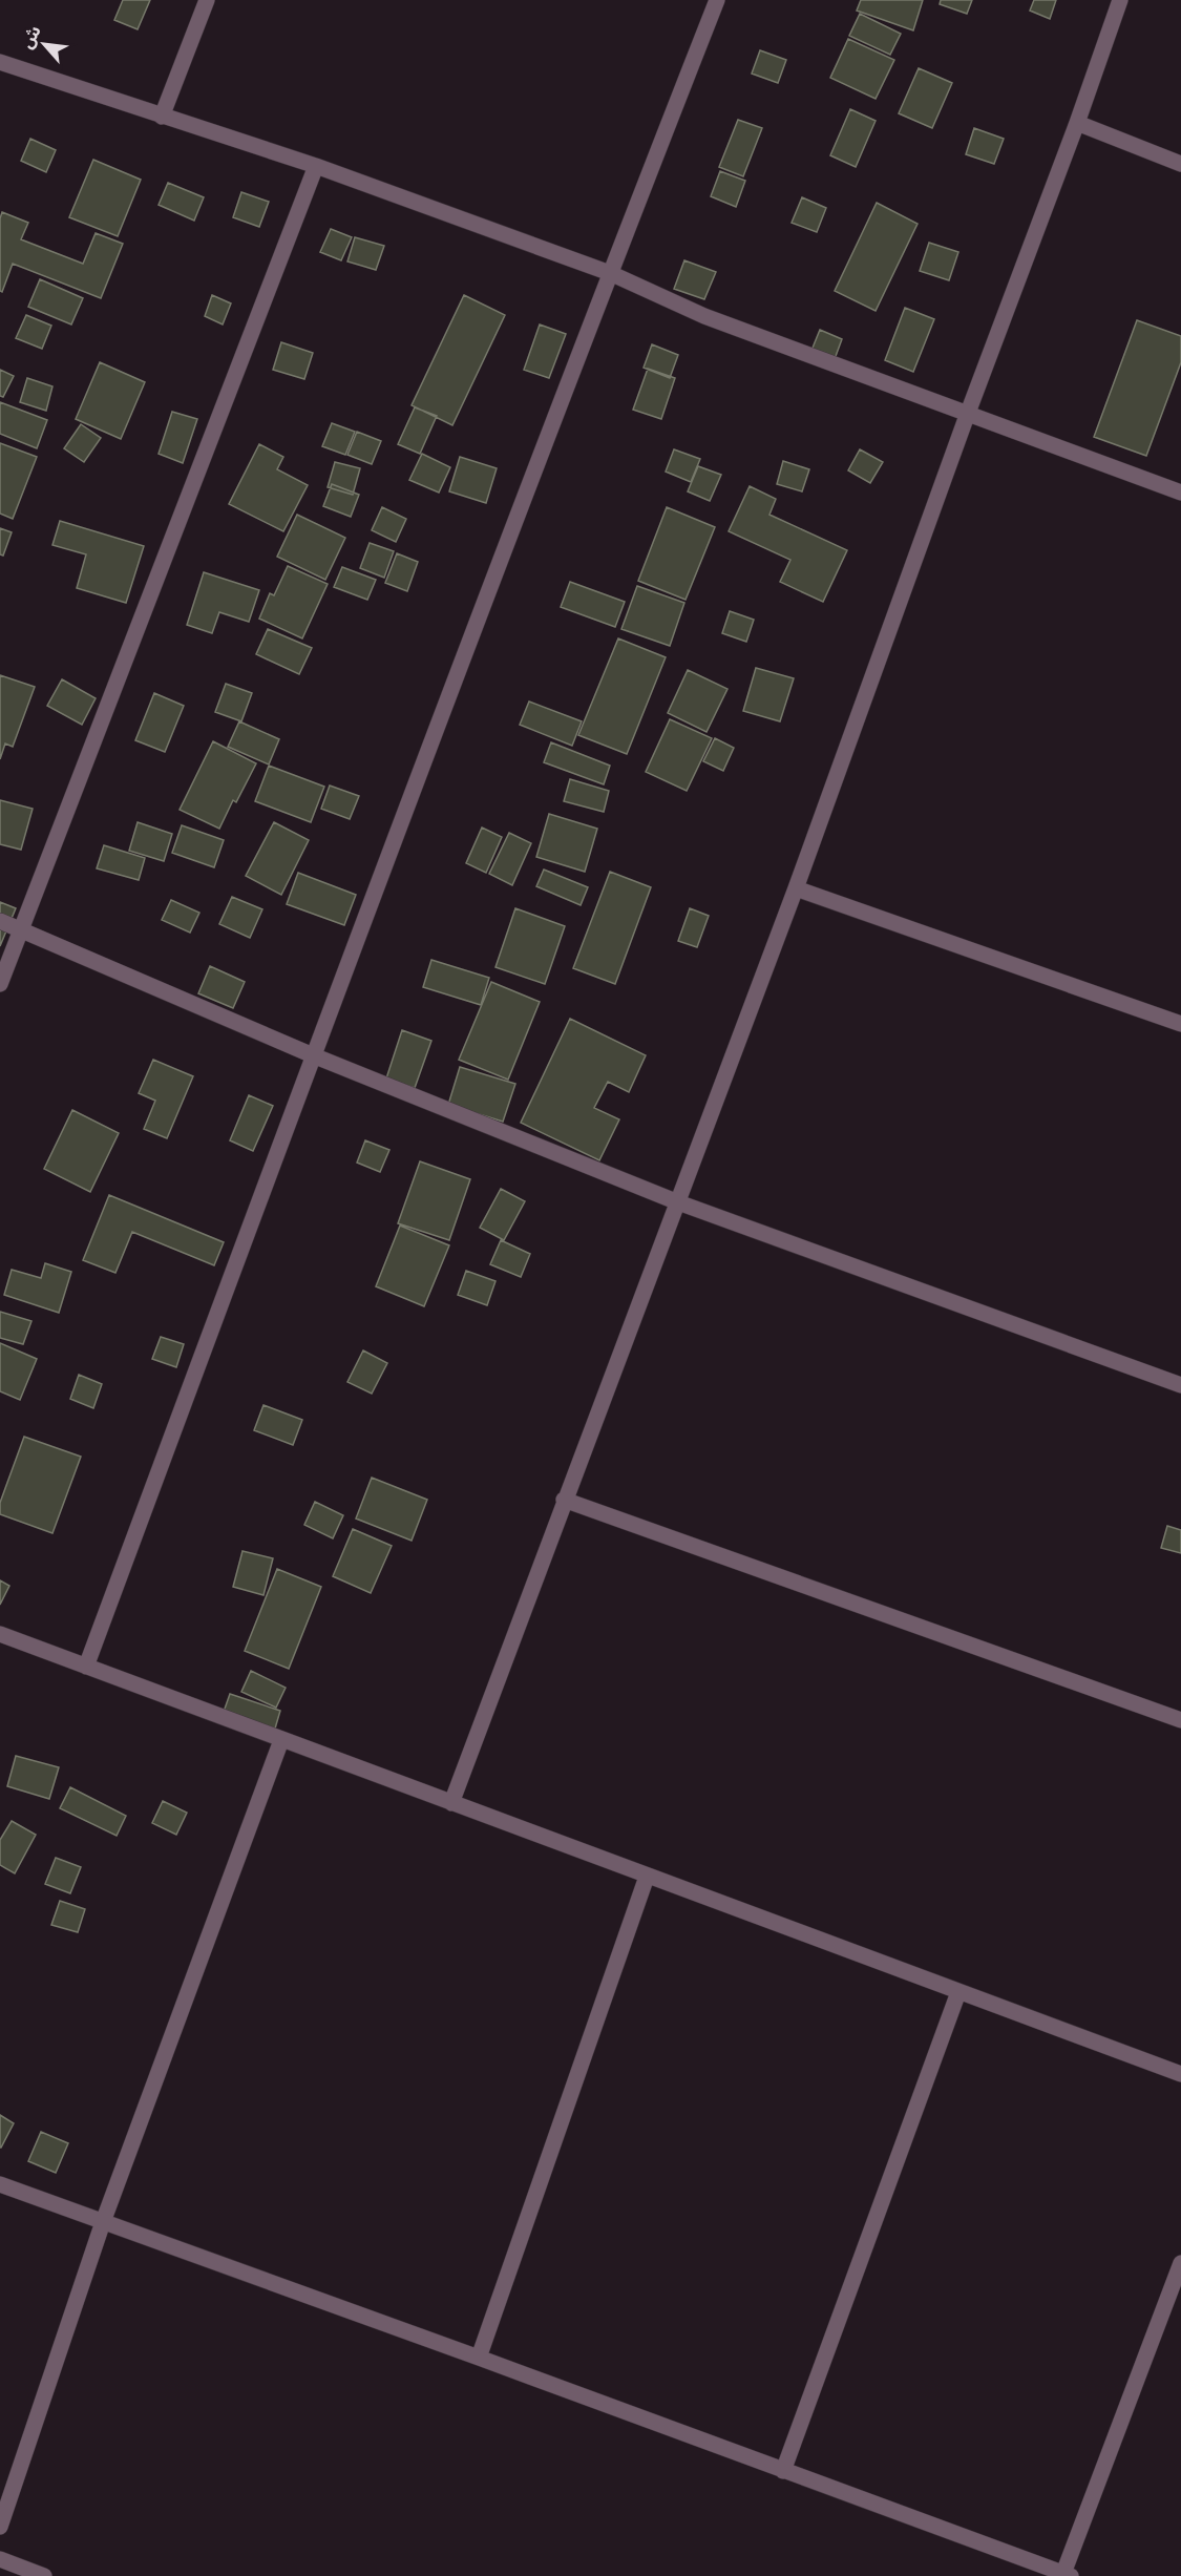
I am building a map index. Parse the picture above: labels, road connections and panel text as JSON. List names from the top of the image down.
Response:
{
  "north": "top left"
}
